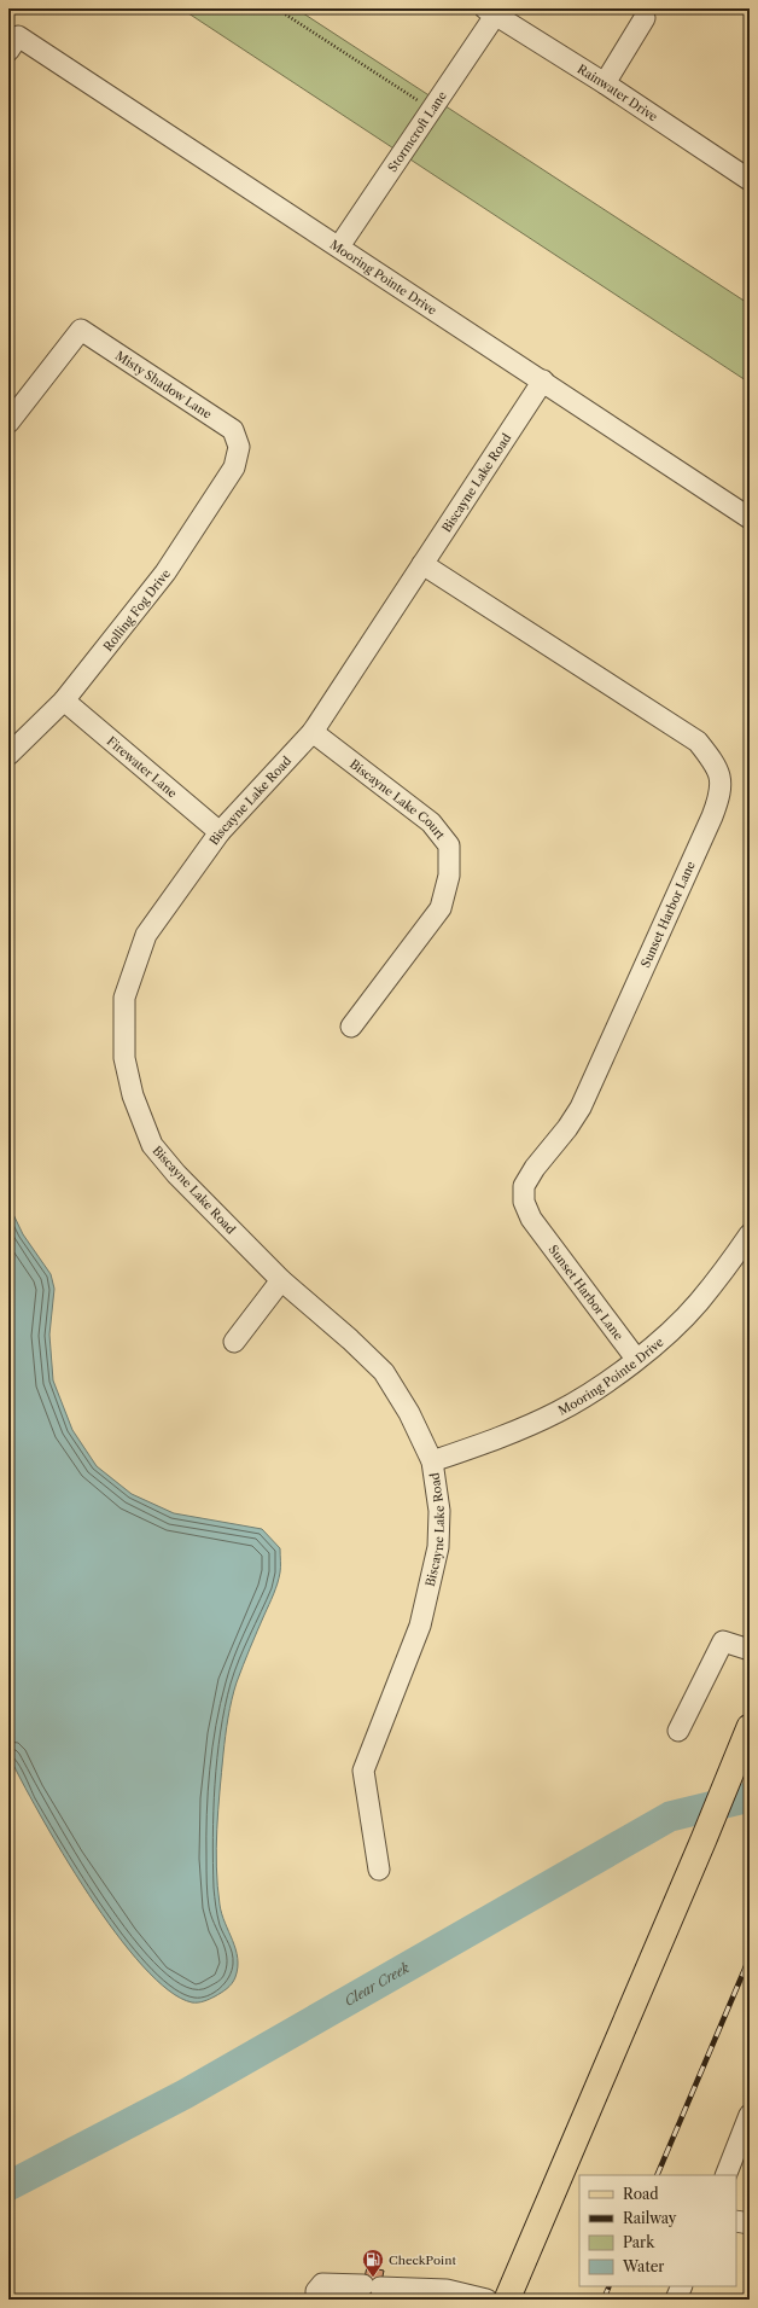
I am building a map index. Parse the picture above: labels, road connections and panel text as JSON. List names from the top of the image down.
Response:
{
  "streets": {
    "street": [
      "Rainwater Drive",
      "Stormcroft Lane",
      "Mooring Pointe Drive",
      "Misty Shadow Lane",
      "Biscayne Lake Road",
      "Rolling Fog Drive",
      "Firewater Lane",
      "Biscayne Lake Court",
      "Sunset Harbor Lane"
    ]
  },
  "crossings": [
    ["Rainwater Drive", "Stormcroft Lane"],
    ["Stormcroft Lane", "Mooring Pointe Drive"],
    ["Mooring Pointe Drive", "Biscayne Lake Road"],
    ["Mooring Pointe Drive", "Sunset Harbor Lane"],
    ["Misty Shadow Lane", "Rolling Fog Drive"],
    ["Biscayne Lake Road", "Firewater Lane"],
    ["Biscayne Lake Road", "Biscayne Lake Court"],
    ["Biscayne Lake Road", "Sunset Harbor Lane"],
    ["Rolling Fog Drive", "Firewater Lane"]
  ],
  "water": ["Clear Creek"],
  "places": {
    "fuel station": ["CheckPoint"]
  },
  "legend": [
    "Road",
    "Railway",
    "Park",
    "Water"
  ]
}
